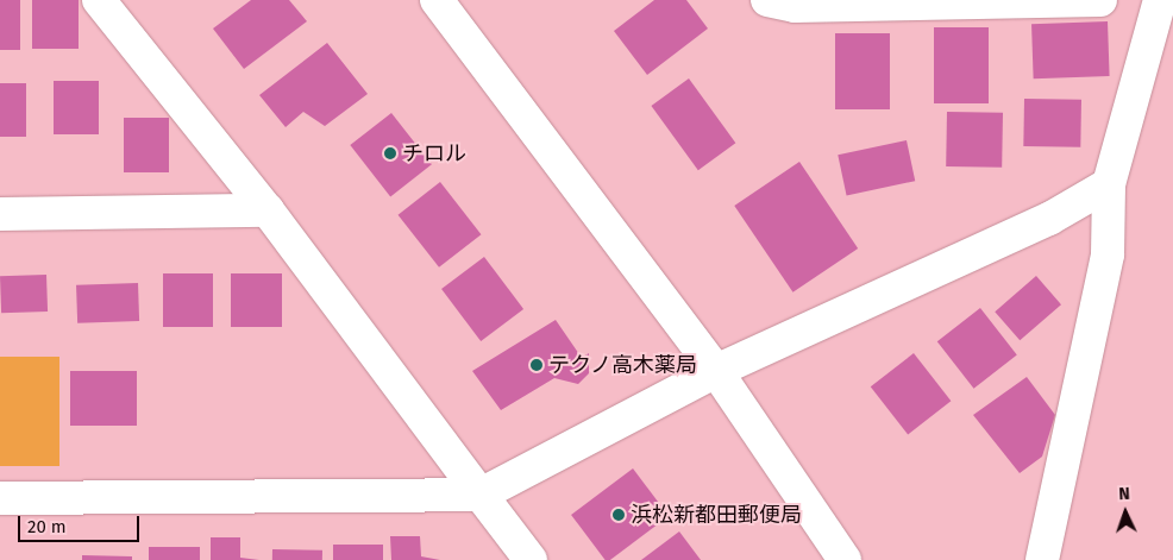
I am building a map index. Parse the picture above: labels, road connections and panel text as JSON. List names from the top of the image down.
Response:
{
  "places": ["チロル", "テクノ高木薬局", "浜松新都田郵便局"],
  "scale_bar": "20 m",
  "north": "top"
}
